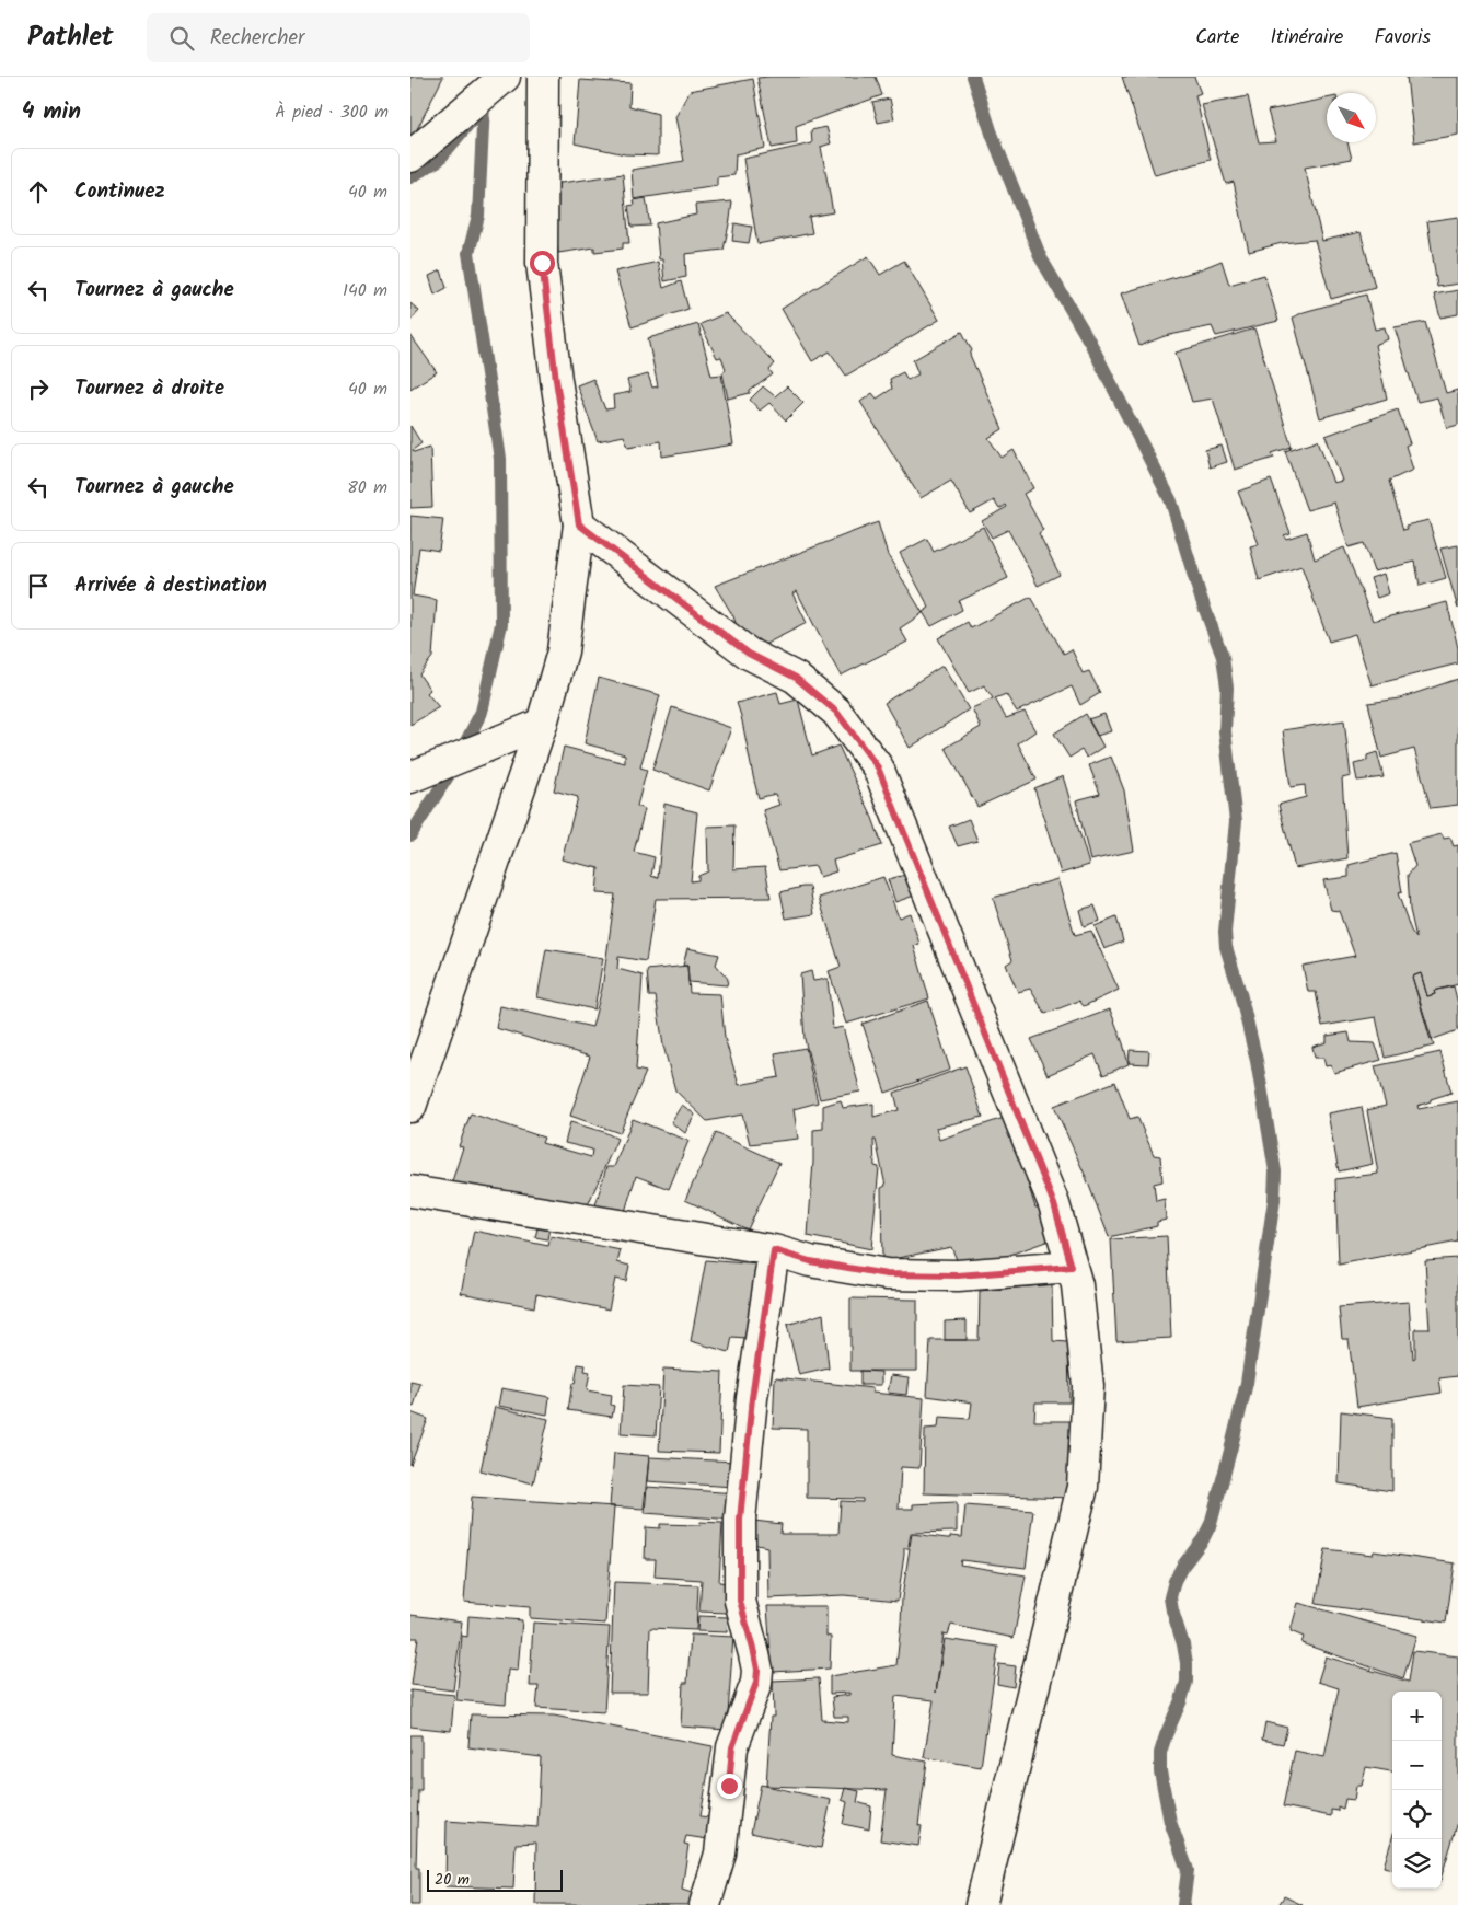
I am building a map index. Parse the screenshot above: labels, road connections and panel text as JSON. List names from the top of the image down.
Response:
{
  "scale_bar": "20 m",
  "north": "bottom right",
  "page": {
    "header": "Pathlet",
    "search": "Rechercher",
    "nav": ["Carte", "Itinéraire", "Favoris"],
    "heading": ["4 min", "À pied · 300 m"],
    "list": [
      ["Continuez", "40 m"],
      ["Tournez à gauche", "140 m"],
      ["Tournez à droite", "40 m"],
      ["Tournez à gauche", "80 m"],
      "Arrivée à destination"
    ],
    "map_buttons": ["+", "−"],
    "scale": "20 m"
  }
}
